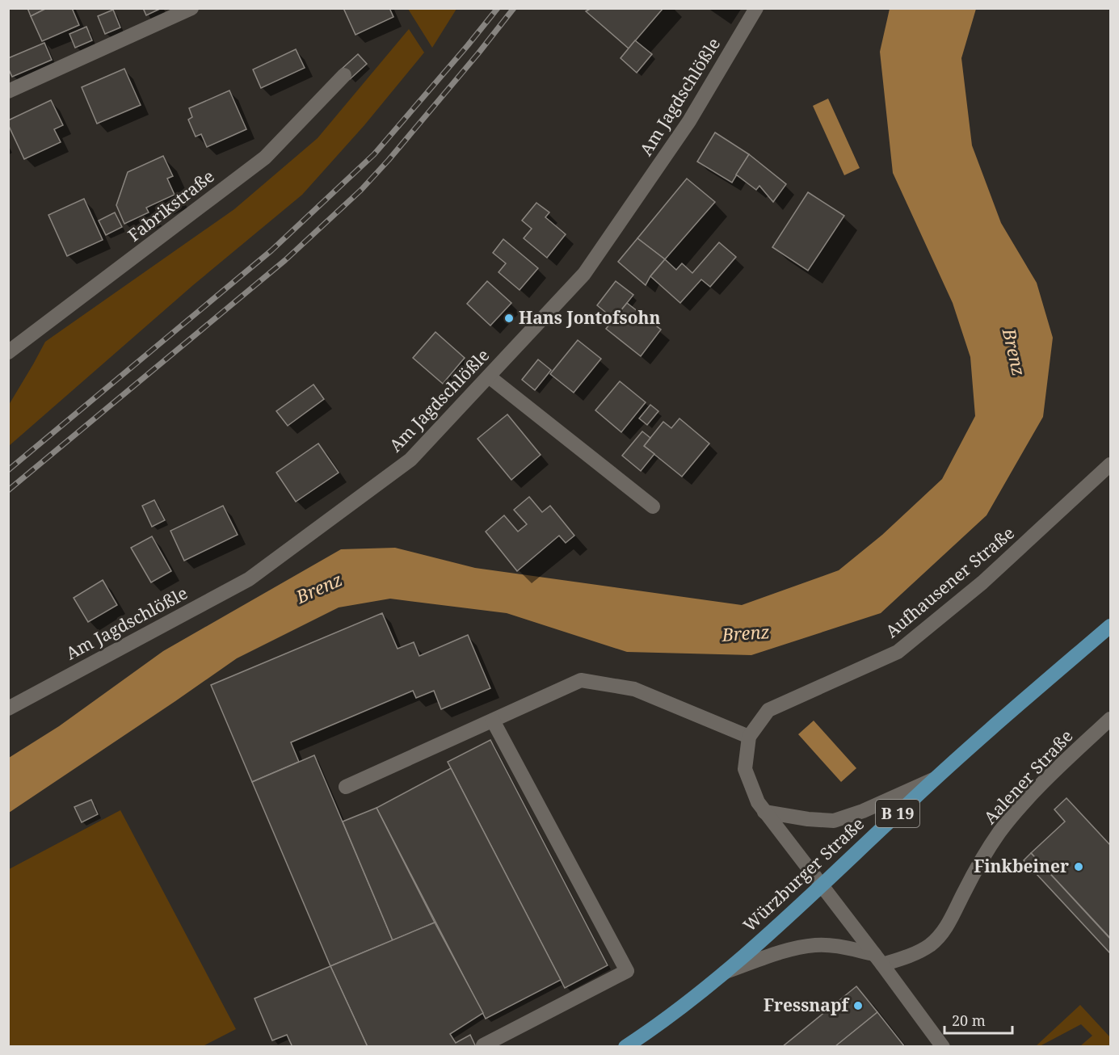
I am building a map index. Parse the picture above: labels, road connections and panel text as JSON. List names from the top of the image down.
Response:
{
  "streets": {
    "main road": ["B 19", "Würzburger Straße"],
    "street": [
      "Am Jagdschlößle",
      "Fabrikstraße",
      "Aufhausener Straße",
      "Aalener Straße"
    ]
  },
  "crossings": [
    ["Aufhausener Straße", "Aalener Straße"],
    ["Aufhausener Straße", "Würzburger Straße"]
  ],
  "water": ["Brenz"],
  "places": ["Hans Jontofsohn", "Finkbeiner", "Fressnapf"],
  "scale_bar": "20 m"
}
